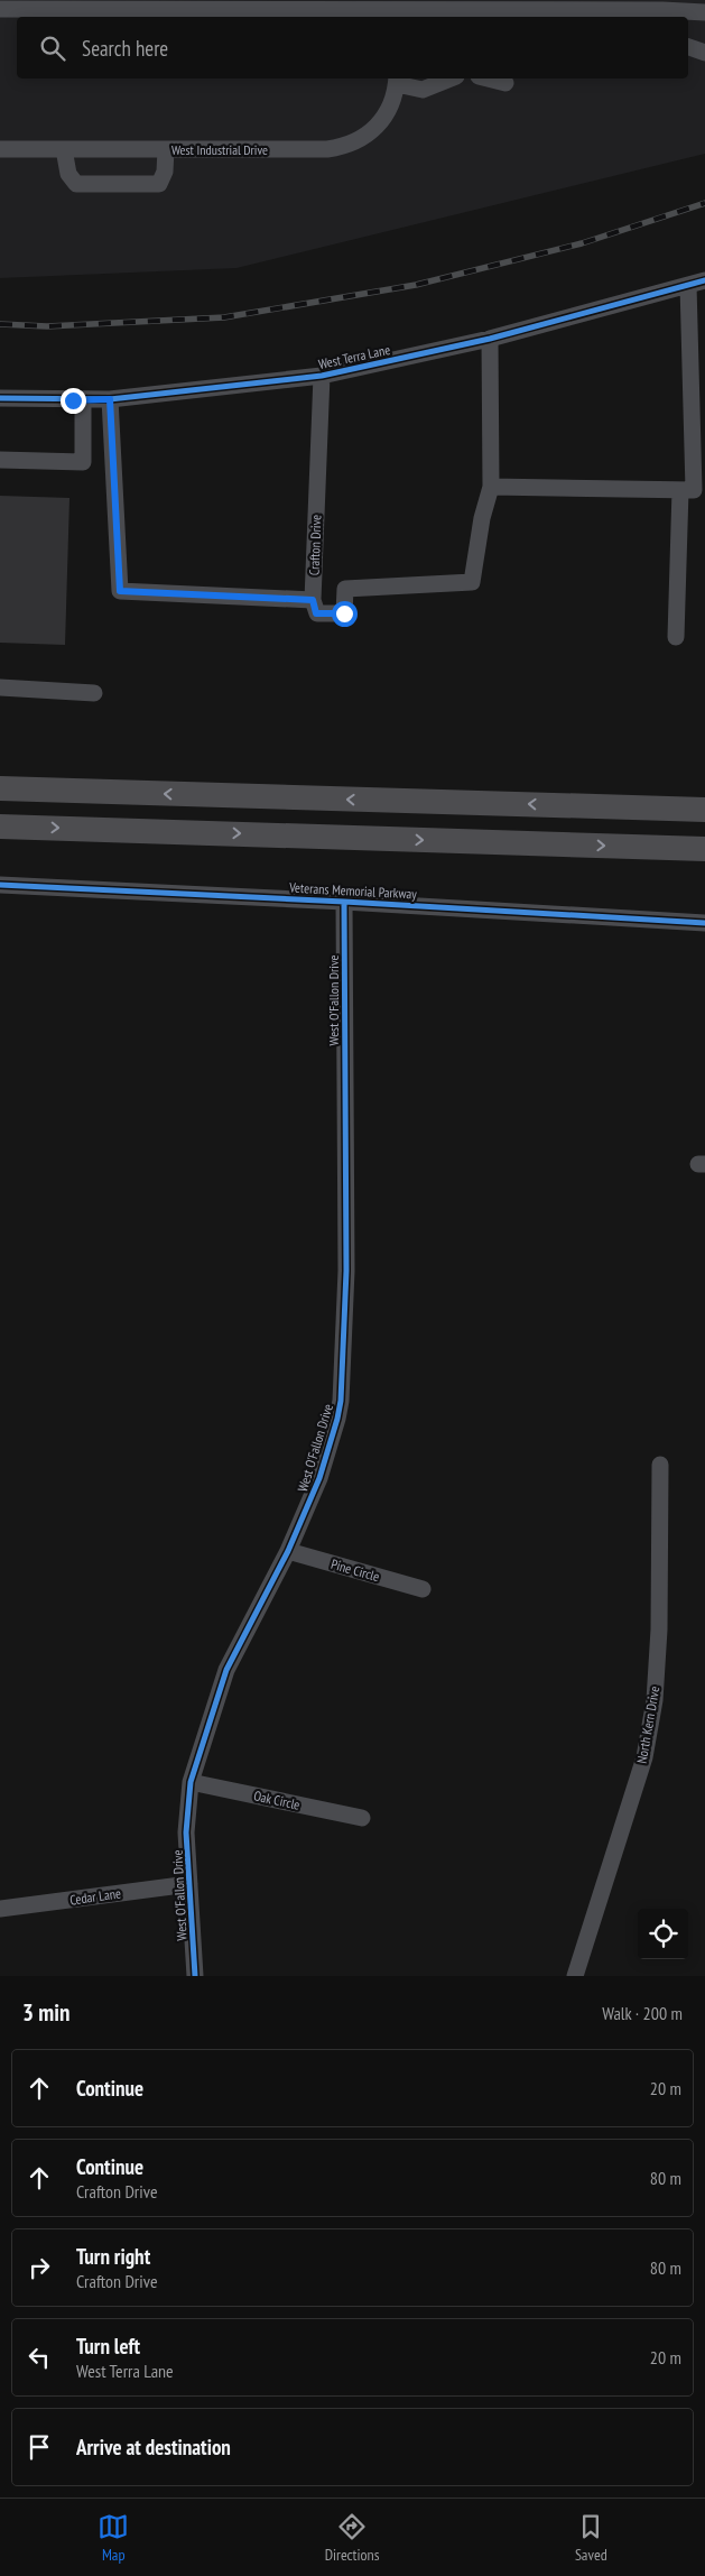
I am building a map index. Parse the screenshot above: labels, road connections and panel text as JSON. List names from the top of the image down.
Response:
{
  "streets": {
    "street": [
      "West Industrial Drive",
      "West Terra Lane",
      "Crafton Drive",
      "Veterans Memorial Parkway",
      "West O'Fallon Drive",
      "Pine Circle",
      "North Kern Drive",
      "Oak Circle",
      "Cedar Lane"
    ]
  },
  "crossings": [
    ["West Terra Lane", "Crafton Drive"],
    ["Veterans Memorial Parkway", "West O'Fallon Drive"],
    ["West O'Fallon Drive", "Pine Circle"],
    ["West O'Fallon Drive", "Oak Circle"],
    ["West O'Fallon Drive", "Cedar Lane"]
  ],
  "page": {
    "search": "Search here",
    "heading": ["3 min", "Walk · 200 m"],
    "list": [
      ["Continue", "20 m"],
      ["Continue", "Crafton Drive", "80 m"],
      ["Turn right", "Crafton Drive", "80 m"],
      ["Turn left", "West Terra Lane", "20 m"],
      "Arrive at destination"
    ],
    "nav": ["Map", "Directions", "Saved"]
  }
}
